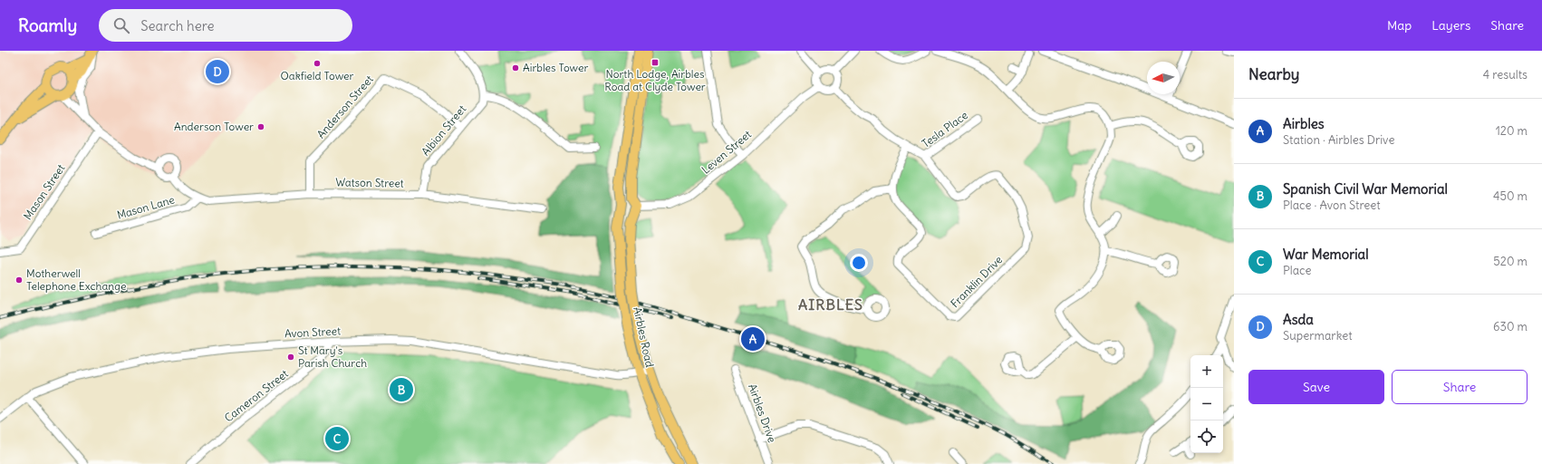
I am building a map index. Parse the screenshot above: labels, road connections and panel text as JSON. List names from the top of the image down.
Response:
{
  "streets": {
    "main road": ["Airbles Road"],
    "street": [
      "Anderson Street",
      "Tesla Place",
      "Albion Street",
      "Leven Street",
      "Watson Street",
      "Mason Street",
      "Mason Lane",
      "Franklin Drive",
      "Avon Street",
      "Cameron Street",
      "Airbles Drive"
    ]
  },
  "crossings": [
    ["Anderson Street", "Albion Street"],
    ["Anderson Street", "Watson Street"],
    ["Tesla Place", "Franklin Drive"],
    ["Albion Street", "Watson Street"],
    ["Leven Street", "Franklin Drive"],
    ["Leven Street", "Airbles Road"],
    ["Watson Street", "Mason Lane"],
    ["Avon Street", "Airbles Road"],
    ["Avon Street", "Cameron Street"]
  ],
  "districts": ["AIRBLES"],
  "places": {
    "transit": ["North Lodge, Airbles Road at Clyde Tower"],
    "other": [
      "Oakfield Tower",
      "Airbles Tower",
      "Anderson Tower",
      "Motherwell Telephone Exchange",
      "St Mary's Parish Church"
    ]
  },
  "north": "left",
  "page": {
    "header": "Roamly",
    "search": "Search here",
    "nav": ["Map", "Layers", "Share"],
    "heading": ["Nearby", "4 results"],
    "pins": [
      "D",
      "A",
      "B",
      "C"
    ],
    "list": [
      {
        "mark": "A",
        "name": "Airbles",
        "note": "Station · Airbles Drive",
        "value": "120 m"
      },
      {
        "mark": "B",
        "name": "Spanish Civil War Memorial",
        "note": "Place · Avon Street",
        "value": "450 m"
      },
      {
        "mark": "C",
        "name": "War Memorial",
        "note": "Place",
        "value": "520 m"
      },
      {
        "mark": "D",
        "name": "Asda",
        "note": "Supermarket",
        "value": "630 m"
      }
    ],
    "map_buttons": ["+", "−"],
    "buttons": ["Save", "Share"]
  }
}
